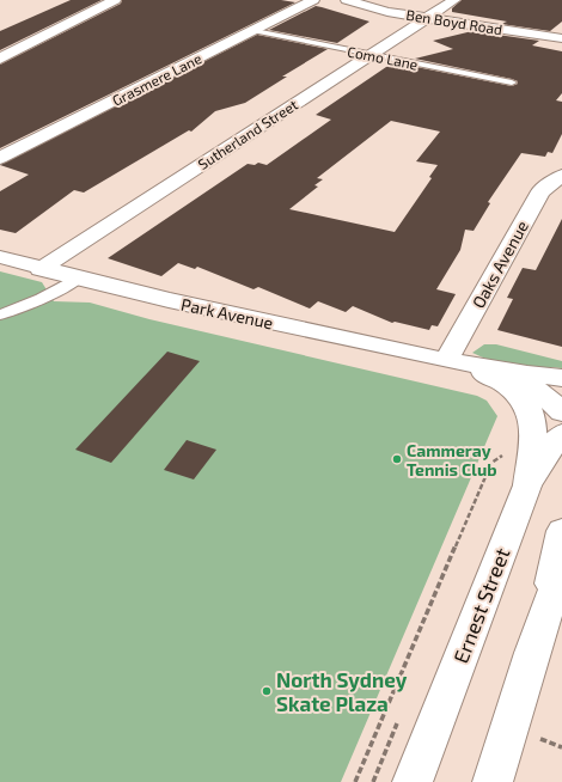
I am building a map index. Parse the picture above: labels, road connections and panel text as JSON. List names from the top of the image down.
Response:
{
  "streets": {
    "street": [
      "Ben Boyd Road",
      "Grasmere Lane",
      "Sutherland Street",
      "Oaks Avenue",
      "Park Avenue",
      "Ernest Street"
    ],
    "lane": ["Como Lane"]
  },
  "crossings": [
    ["Ben Boyd Road", "Sutherland Street"],
    ["Como Lane", "Grasmere Lane"],
    ["Como Lane", "Sutherland Street"],
    ["Sutherland Street", "Park Avenue"],
    ["Oaks Avenue", "Park Avenue"],
    ["Park Avenue", "Ernest Street"]
  ],
  "places": ["Cammeray Tennis Club", "North Sydney Skate Plaza"]
}
